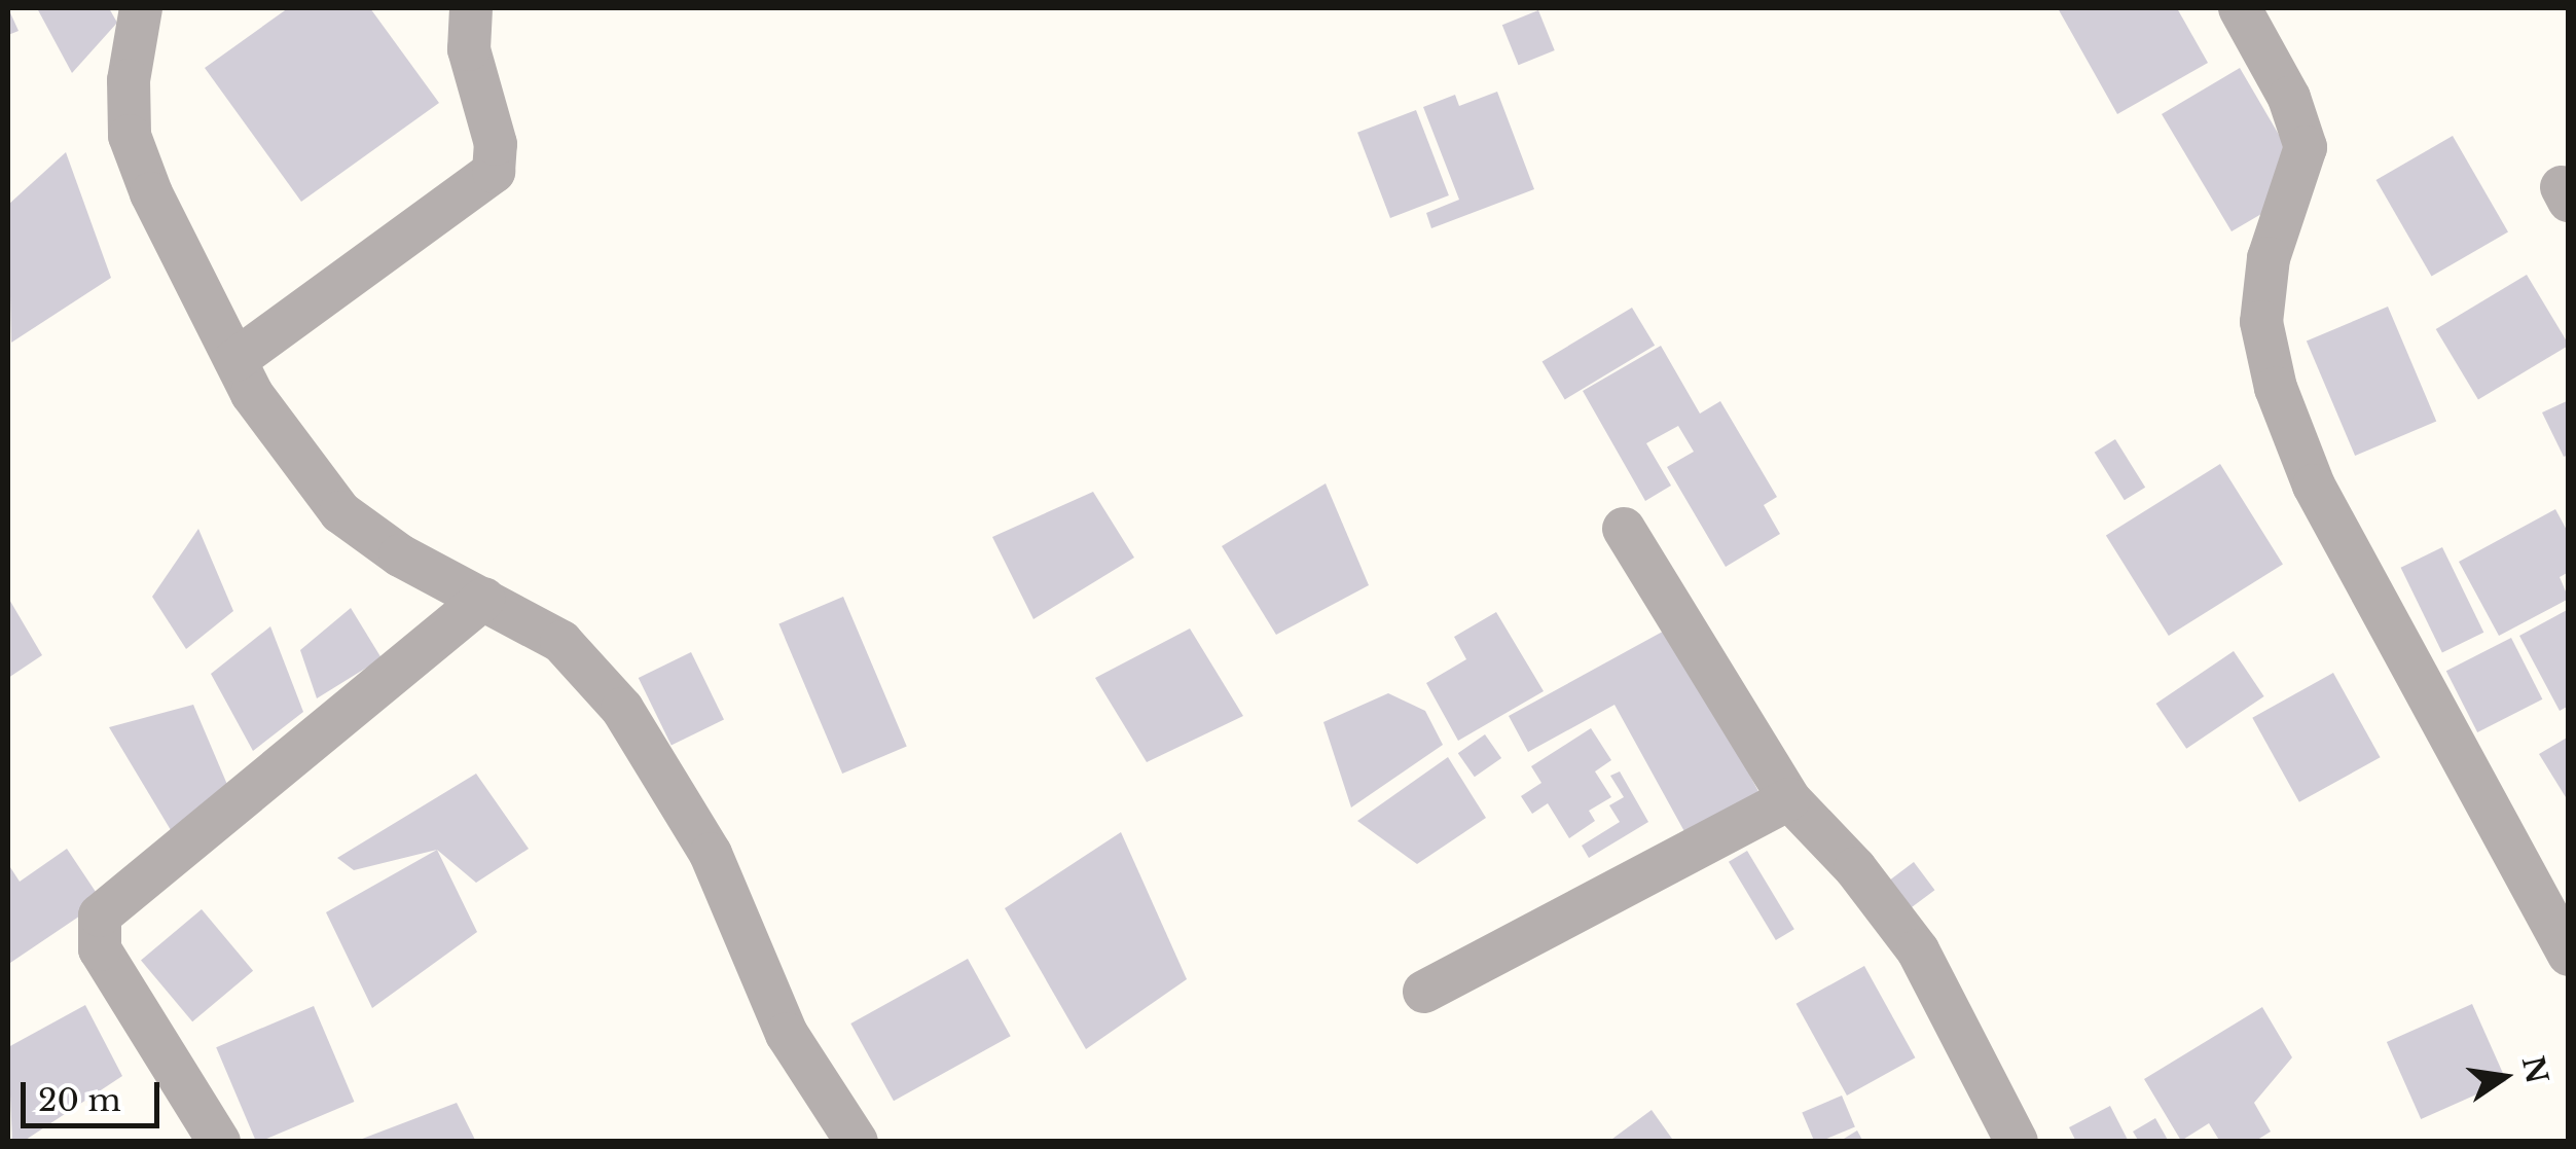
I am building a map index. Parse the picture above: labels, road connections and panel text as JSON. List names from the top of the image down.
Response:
{
  "scale_bar": "20 m",
  "north": "right"
}
